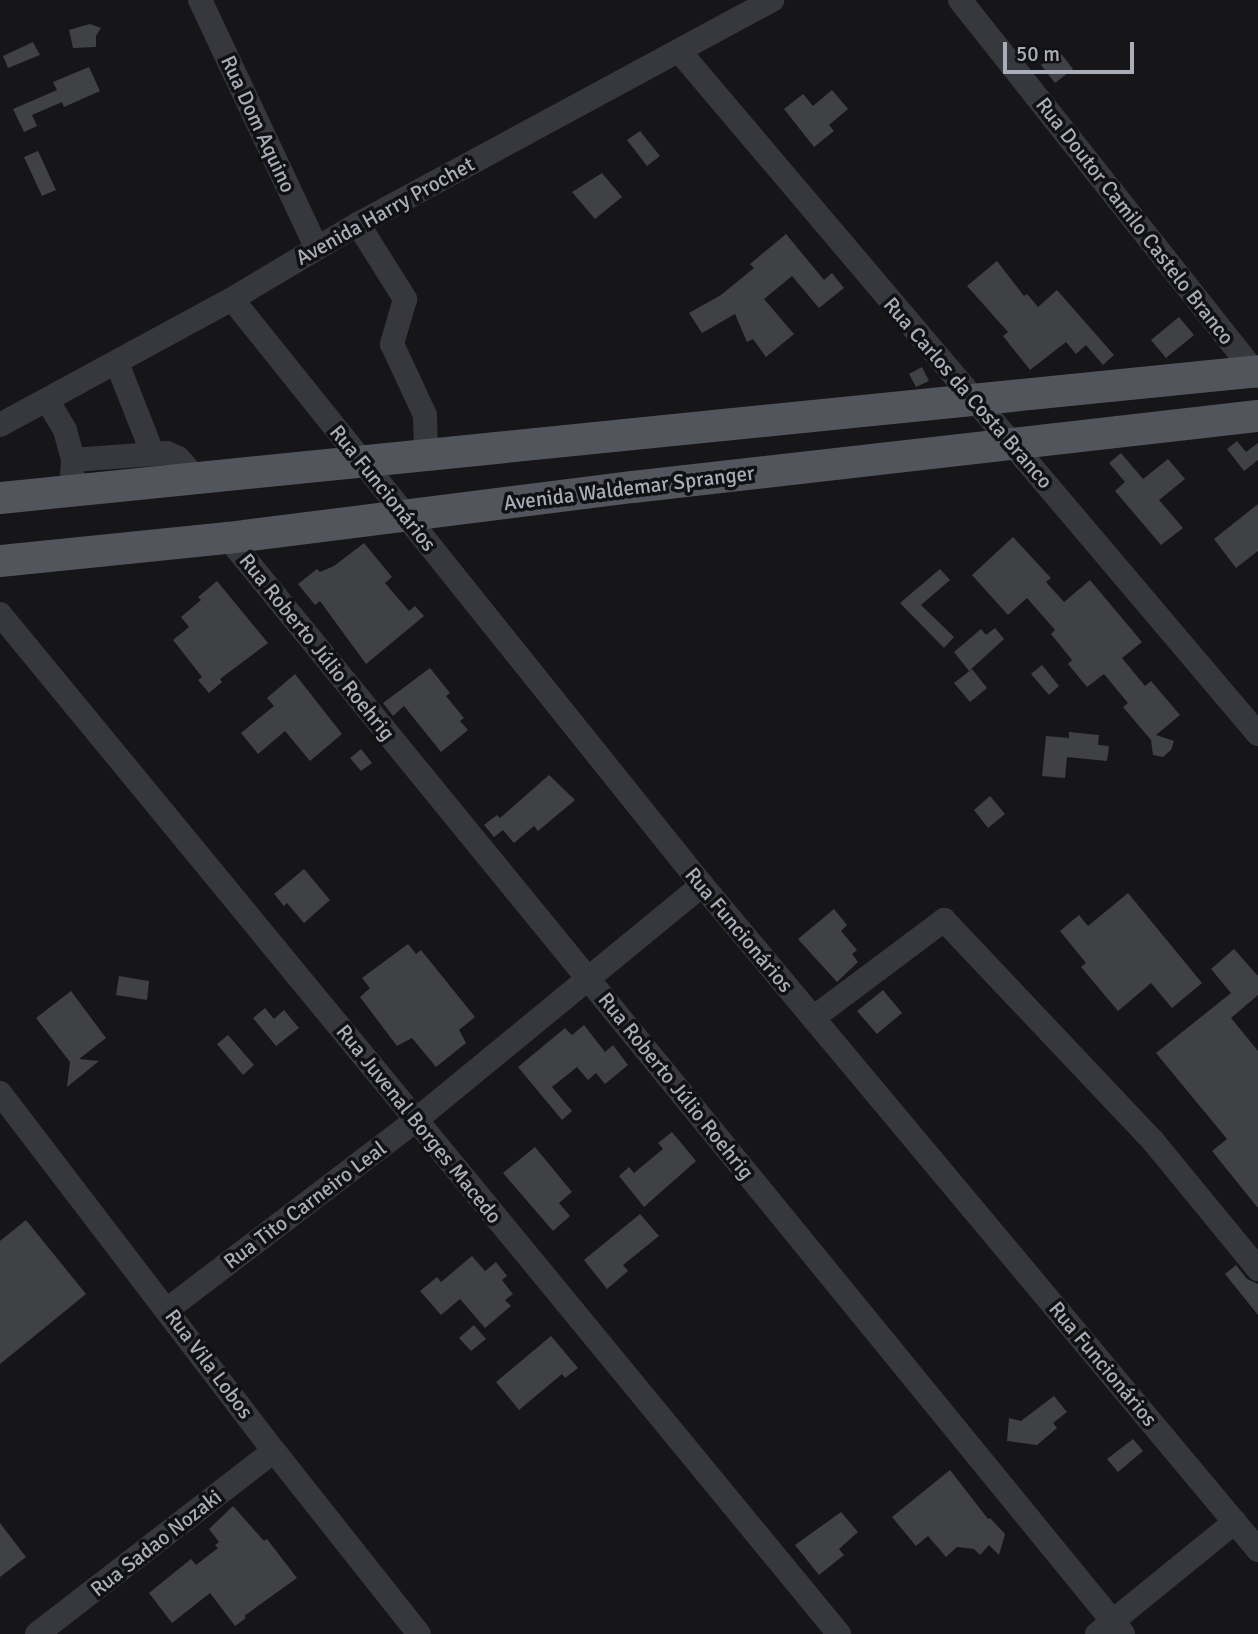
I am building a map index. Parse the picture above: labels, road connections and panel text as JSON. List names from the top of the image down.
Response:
{
  "streets": {
    "main road": ["Avenida Waldemar Spranger"],
    "street": [
      "Rua Dom Aquino",
      "Avenida Harry Prochet",
      "Rua Doutor Camilo Castelo Branco",
      "Rua Carlos da Costa Branco",
      "Rua Funcionários",
      "Rua Roberto Júlio Roehrig",
      "Rua Juvenal Borges Macedo",
      "Rua Tito Carneiro Leal",
      "Rua Vila Lobos",
      "Rua Sadao Nozaki"
    ]
  },
  "crossings": [
    ["Rua Dom Aquino", "Avenida Harry Prochet"],
    ["Avenida Harry Prochet", "Rua Carlos da Costa Branco"],
    ["Avenida Harry Prochet", "Rua Funcionários"],
    ["Rua Carlos da Costa Branco", "Avenida Waldemar Spranger"],
    ["Rua Funcionários", "Avenida Waldemar Spranger"],
    ["Rua Funcionários", "Rua Tito Carneiro Leal"],
    ["Avenida Waldemar Spranger", "Rua Roberto Júlio Roehrig"],
    ["Rua Roberto Júlio Roehrig", "Rua Tito Carneiro Leal"],
    ["Rua Juvenal Borges Macedo", "Rua Tito Carneiro Leal"],
    ["Rua Tito Carneiro Leal", "Rua Vila Lobos"],
    ["Rua Vila Lobos", "Rua Sadao Nozaki"]
  ],
  "scale_bar": "50 m"
}
